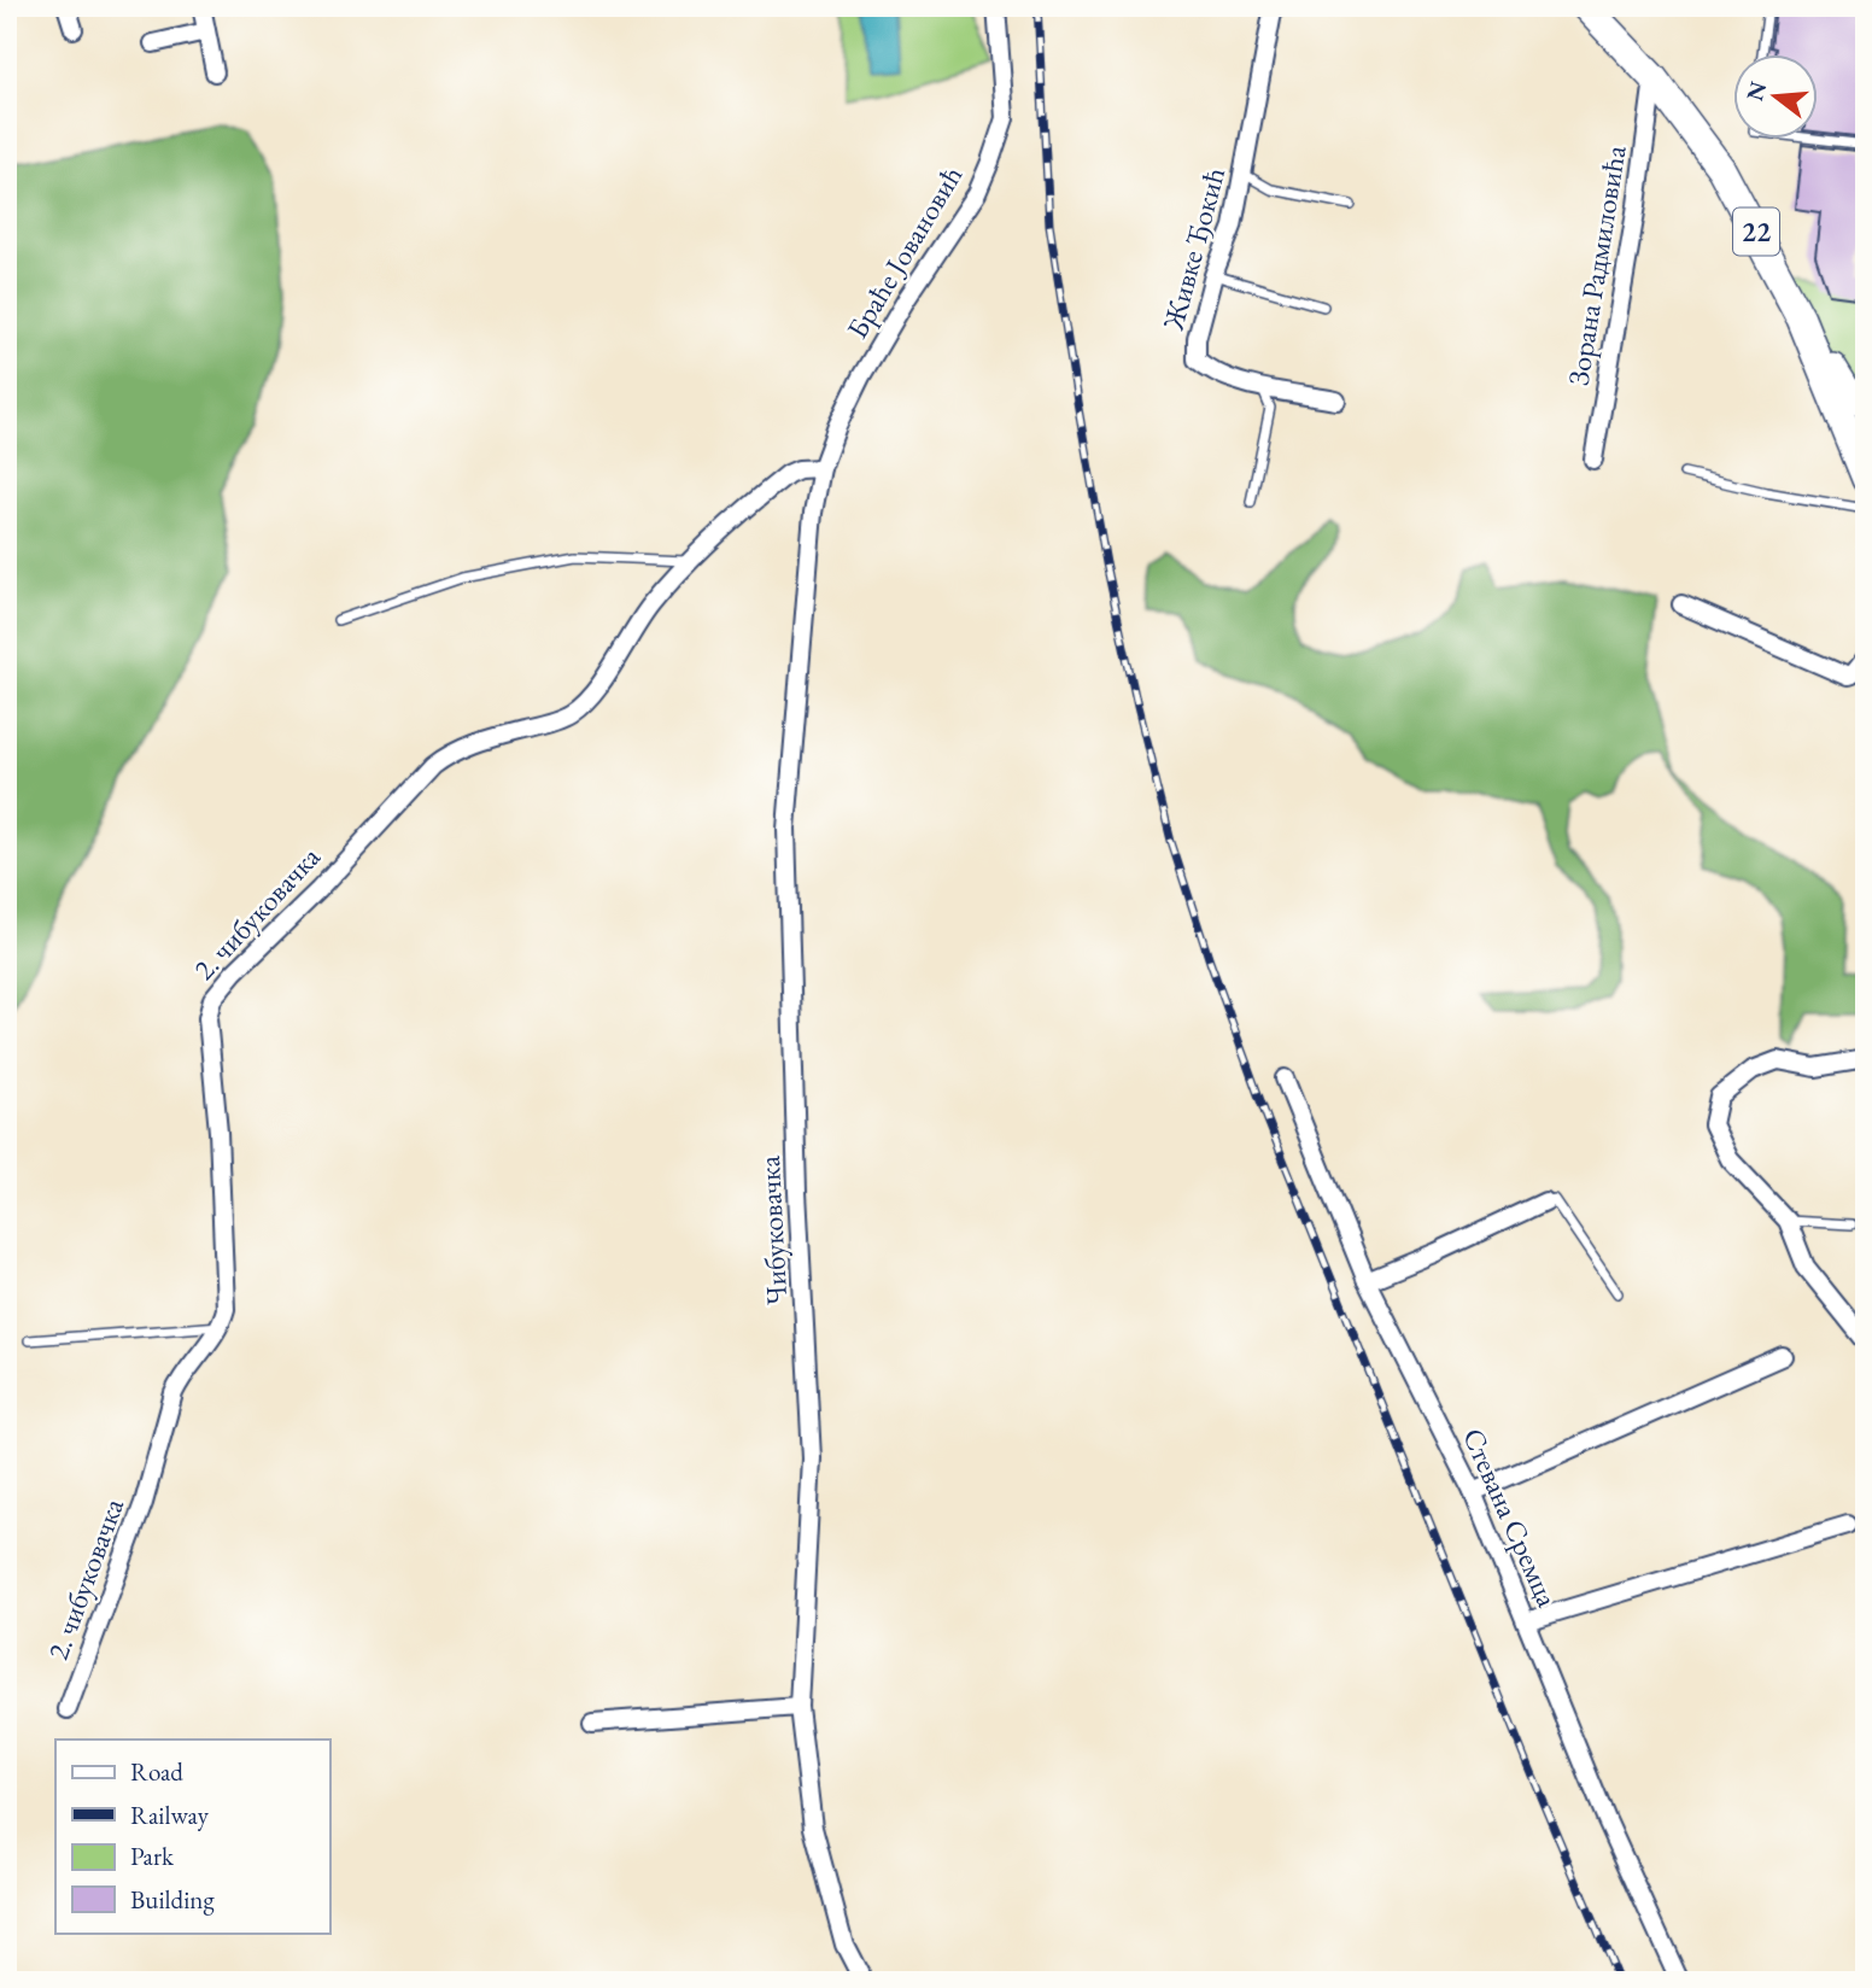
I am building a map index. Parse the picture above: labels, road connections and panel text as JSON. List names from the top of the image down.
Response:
{
  "streets": {
    "main road": ["22"],
    "street": [
      "Живке Ђокић",
      "Браће Јовановић",
      "Зорана Радмиловића",
      "2. чибуковачка",
      "Чибуковачка",
      "Стевана Сремца"
    ]
  },
  "crossings": [
    ["22", "Зорана Радмиловића"],
    ["Браће Јовановић", "2. чибуковачка"],
    ["Браће Јовановић", "Чибуковачка"],
    ["2. чибуковачка", "Чибуковачка"]
  ],
  "legend": [
    "Road",
    "Railway",
    "Park",
    "Building"
  ],
  "north": "left"
}
